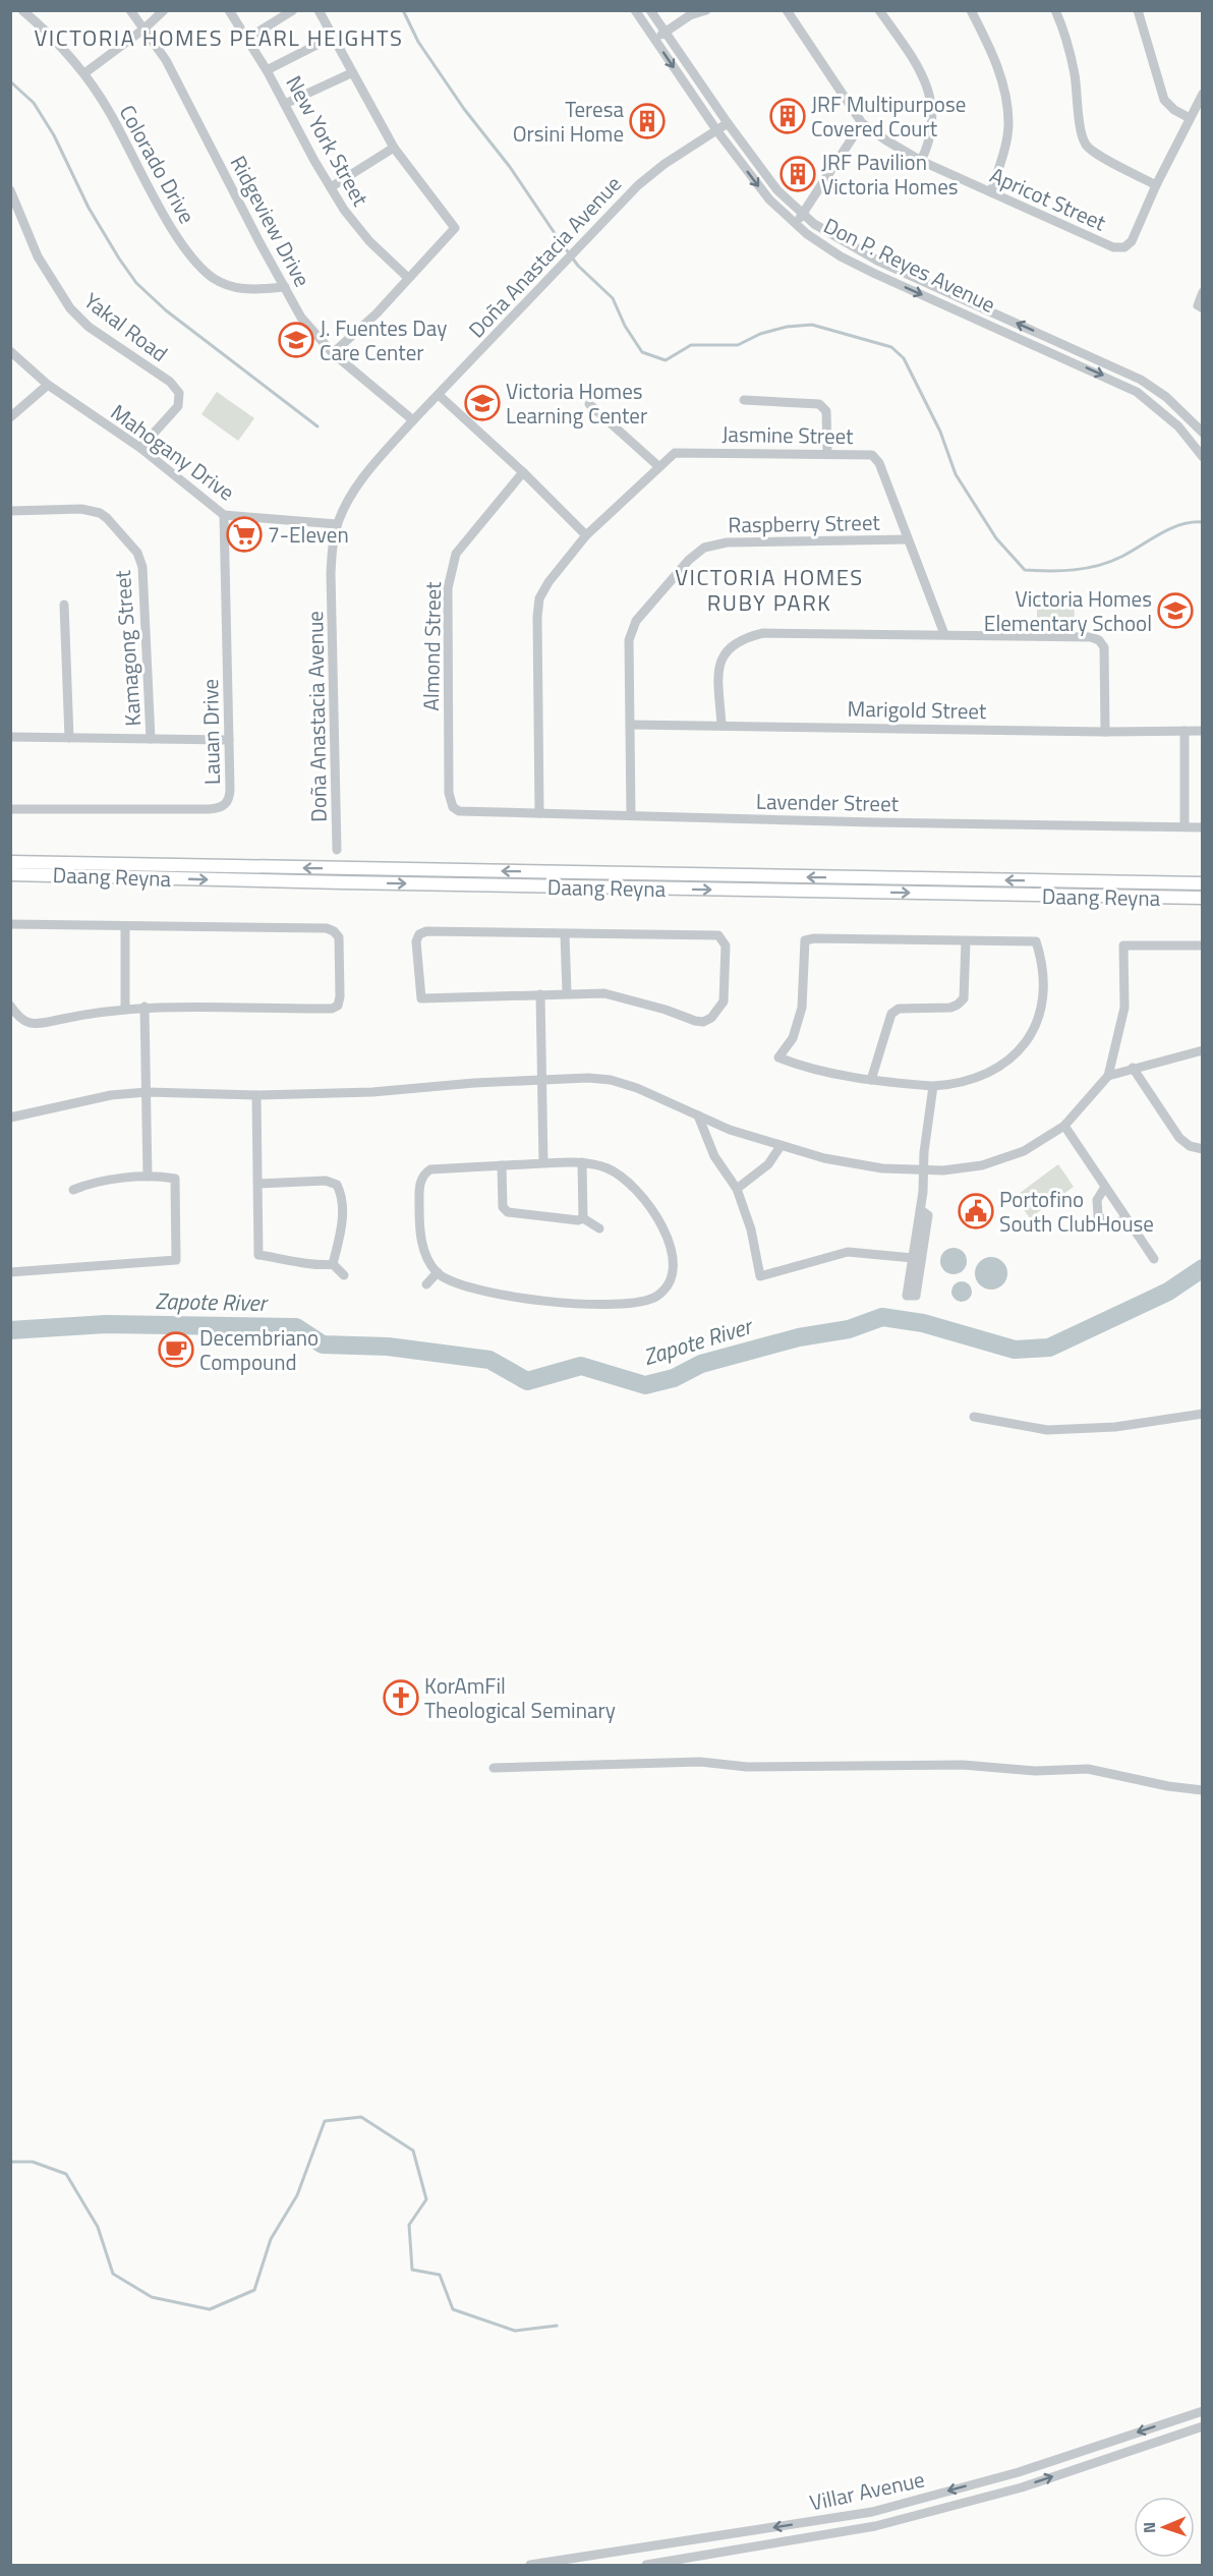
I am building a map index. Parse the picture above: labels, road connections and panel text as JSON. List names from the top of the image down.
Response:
{
  "streets": {
    "main road": ["Daang Reyna"],
    "street": [
      "New York Street",
      "Colorado Drive",
      "Apricot Street",
      "Ridgeview Drive",
      "Doña Anastacia Avenue",
      "Don P. Reyes Avenue",
      "Yakal Road",
      "Jasmine Street",
      "Mahogany Drive",
      "Raspberry Street",
      "Almond Street",
      "Kamagong Street",
      "Marigold Street",
      "Lauan Drive",
      "Lavender Street",
      "Villar Avenue"
    ]
  },
  "crossings": [
    ["Colorado Drive", "Ridgeview Drive"],
    ["Ridgeview Drive", "Doña Anastacia Avenue"],
    ["Doña Anastacia Avenue", "Don P. Reyes Avenue"],
    ["Doña Anastacia Avenue", "Mahogany Drive"],
    ["Yakal Road", "Mahogany Drive"],
    ["Jasmine Street", "Raspberry Street"],
    ["Jasmine Street", "Lavender Street"],
    ["Mahogany Drive", "Lauan Drive"],
    ["Raspberry Street", "Marigold Street"],
    ["Raspberry Street", "Lavender Street"],
    ["Almond Street", "Lavender Street"]
  ],
  "districts": ["VICTORIA HOMES PEARL HEIGHTS", "VICTORIA HOMES RUBY PARK"],
  "water": ["Zapote River"],
  "places": {
    "building": ["JRF Multipurpose Covered Court", "Teresa Orsini Home", "JRF Pavilion Victoria Homes"],
    "school or university": ["J. Fuentes Day Care Center", "Victoria Homes Learning Center", "Victoria Homes Elementary School"],
    "supermarket": ["7-Eleven"],
    "public building": ["Portofino South ClubHouse"],
    "cafe": ["Decembriano Compound"],
    "church": ["KorAmFil Theological Seminary"]
  },
  "north": "left"
}
